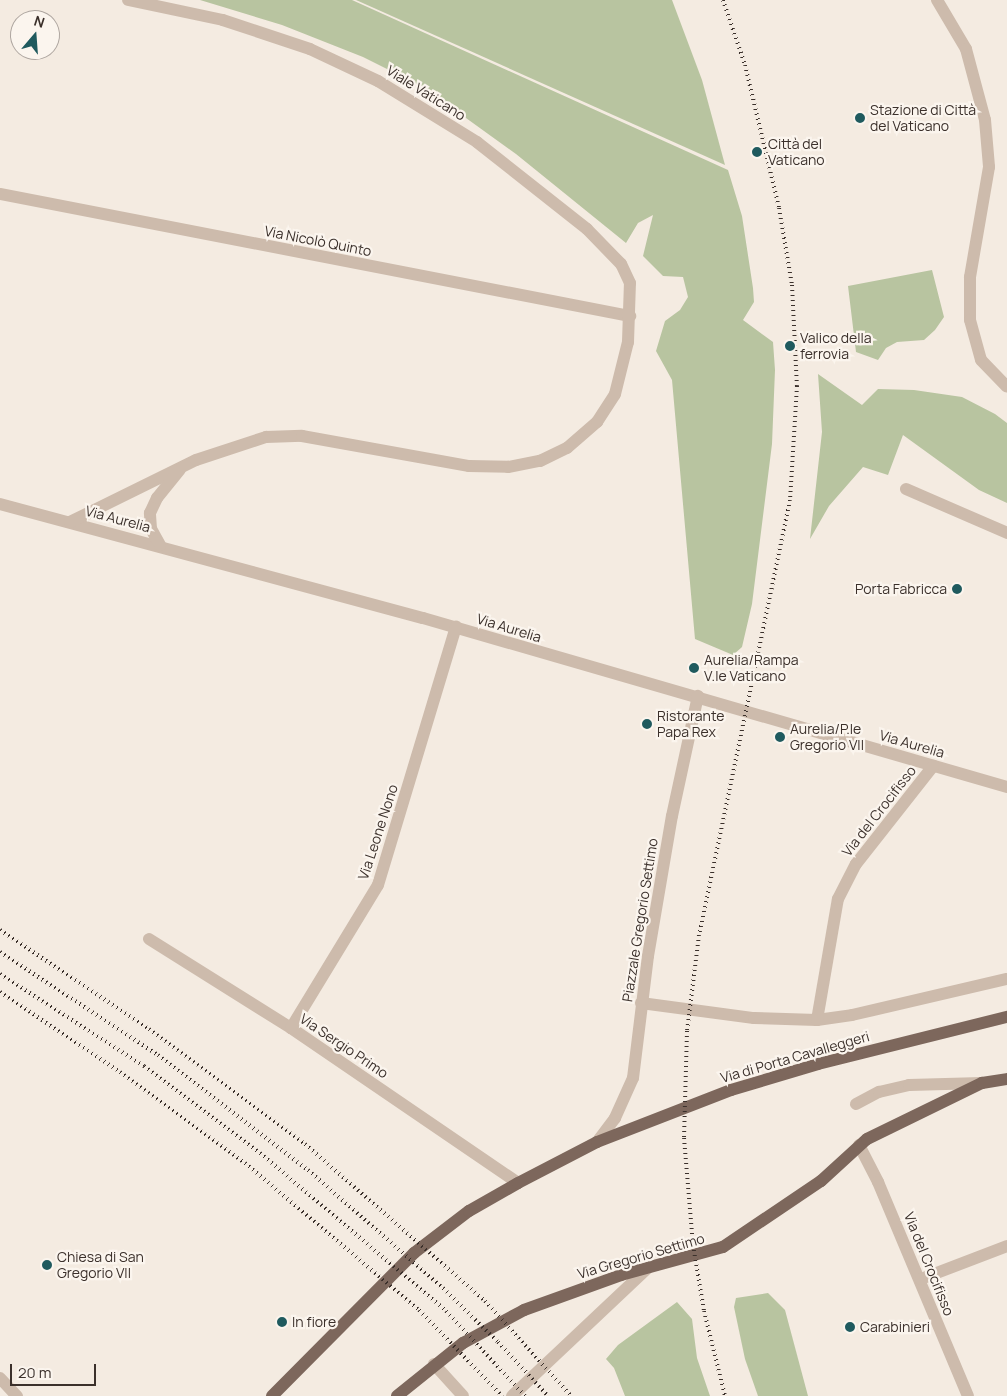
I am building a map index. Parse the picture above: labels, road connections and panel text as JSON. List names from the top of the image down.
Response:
{
  "streets": {
    "main road": ["Via di Porta Cavalleggeri", "Via Gregorio Settimo"],
    "street": [
      "Viale Vaticano",
      "Via Nicolò Quinto",
      "Via Aurelia",
      "Via del Crocifisso",
      "Via Leone Nono",
      "Piazzale Gregorio Settimo",
      "Via Sergio Primo"
    ]
  },
  "crossings": [
    ["Viale Vaticano", "Via Nicolò Quinto"],
    ["Viale Vaticano", "Via Aurelia"],
    ["Via Aurelia", "Via del Crocifisso"],
    ["Via Aurelia", "Via Leone Nono"],
    ["Via Aurelia", "Piazzale Gregorio Settimo"],
    ["Via del Crocifisso", "Via di Porta Cavalleggeri"],
    ["Via del Crocifisso", "Via Gregorio Settimo"],
    ["Via Leone Nono", "Via Sergio Primo"],
    ["Piazzale Gregorio Settimo", "Via di Porta Cavalleggeri"]
  ],
  "places": [
    "Stazione di Città del Vaticano",
    "Città del Vaticano",
    "Valico della ferrovia",
    "Porta Fabricca",
    "Aurelia/Rampa V.le Vaticano",
    "Ristorante Papa Rex",
    "Aurelia/P.le Gregorio VII",
    "Chiesa di San Gregorio VII",
    "In fiore",
    "Carabinieri"
  ],
  "scale_bar": "20 m",
  "north": "top"
}
